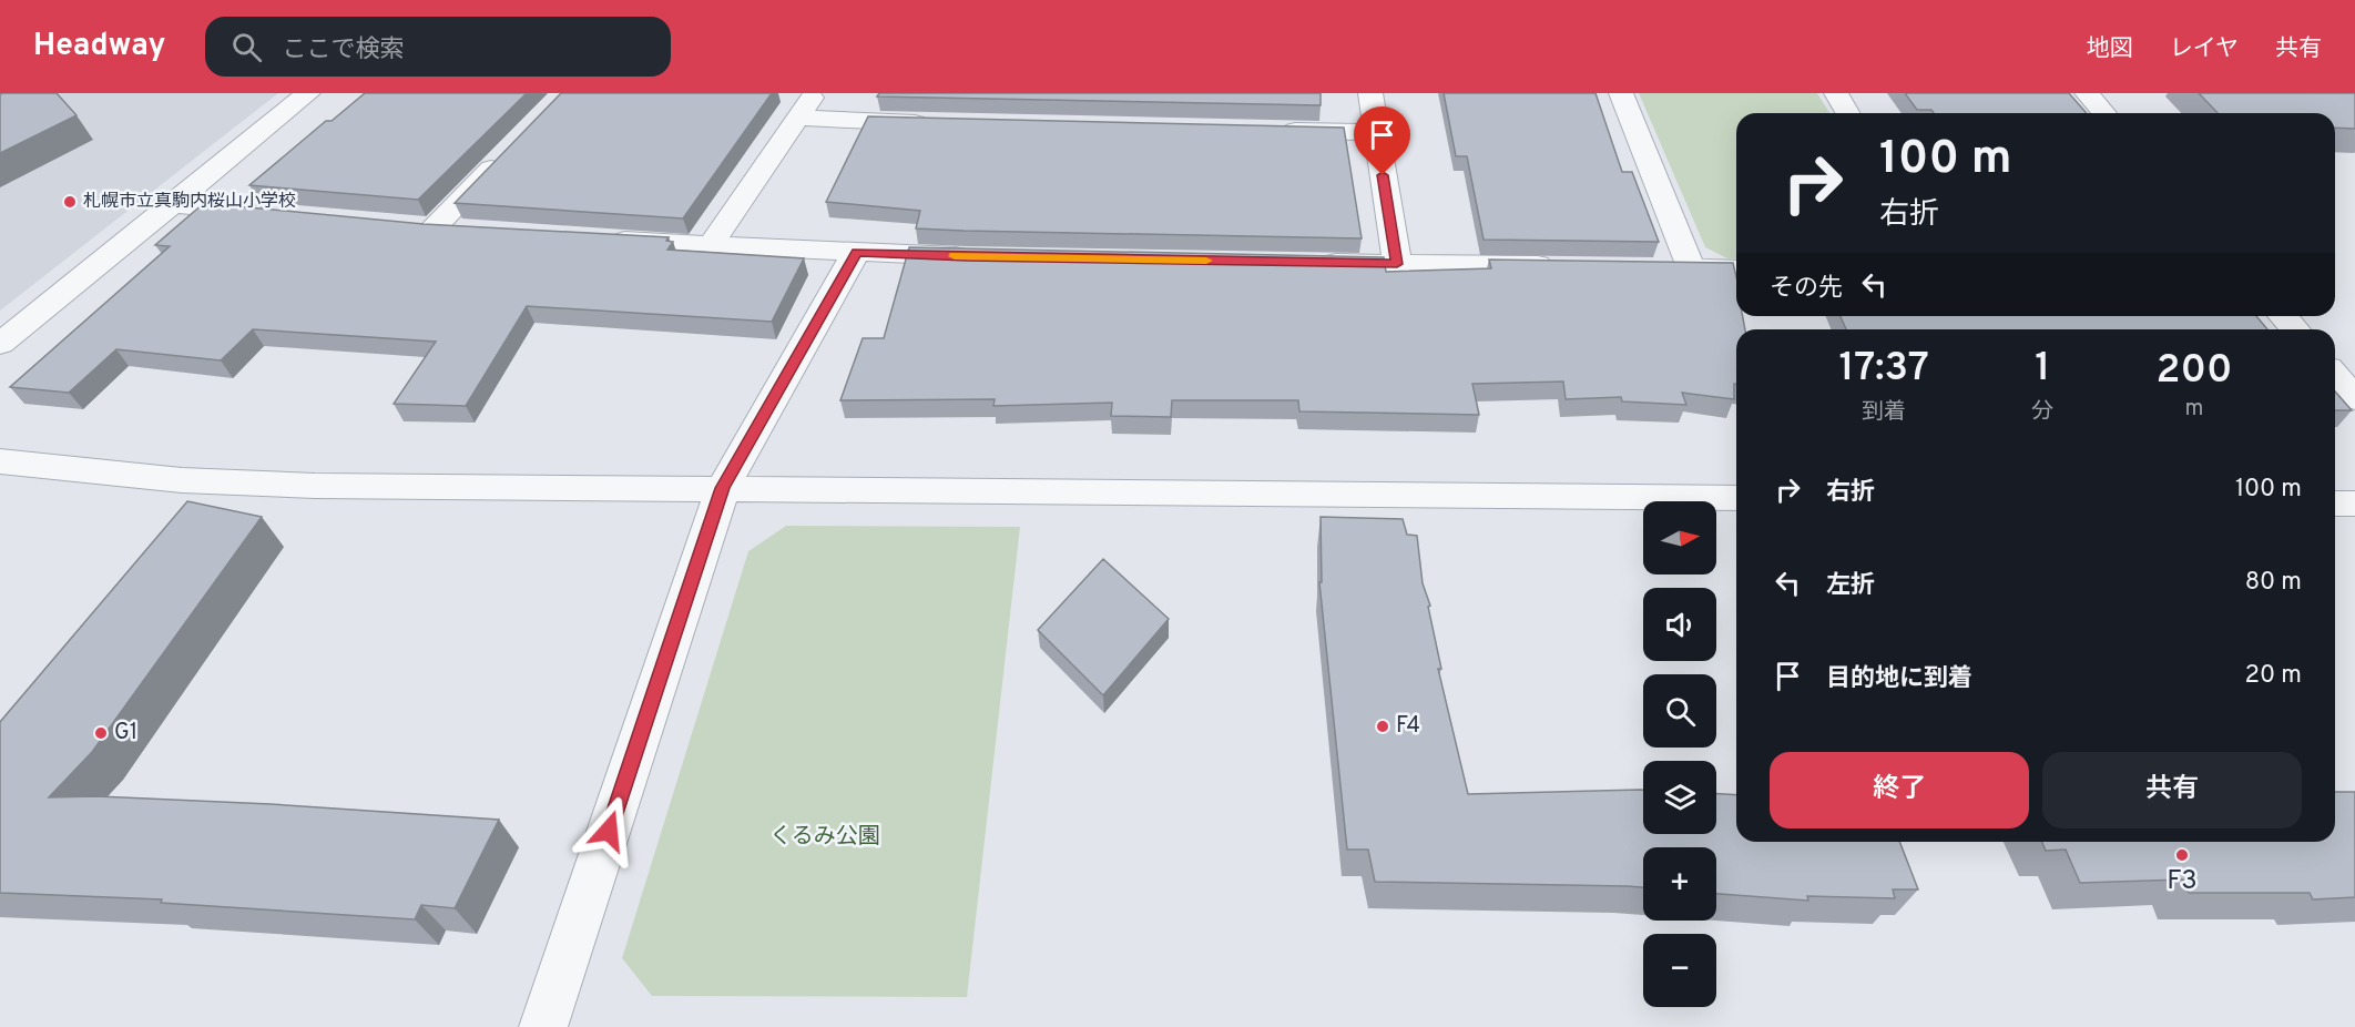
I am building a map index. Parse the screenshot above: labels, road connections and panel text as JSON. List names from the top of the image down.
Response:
{
  "parks": ["くるみ公園"],
  "places": [
    "札幌市立真駒内桜山小学校",
    "F4",
    "G1",
    "F3"
  ],
  "north": "right",
  "page": {
    "header": "Headway",
    "search": "ここで検索",
    "nav": ["地図", "レイヤ", "共有"],
    "turn": ["100 m", "右折"],
    "then": "その先",
    "eta": [
      "17:37",
      "到着",
      "1",
      "分",
      "200",
      "m"
    ],
    "list": [
      {
        "name": "右折",
        "value": "100 m"
      },
      {
        "name": "左折",
        "value": "80 m"
      },
      {
        "name": "目的地に到着",
        "value": "20 m"
      }
    ],
    "map_buttons": ["+", "−"],
    "buttons": ["終了", "共有"]
  }
}
